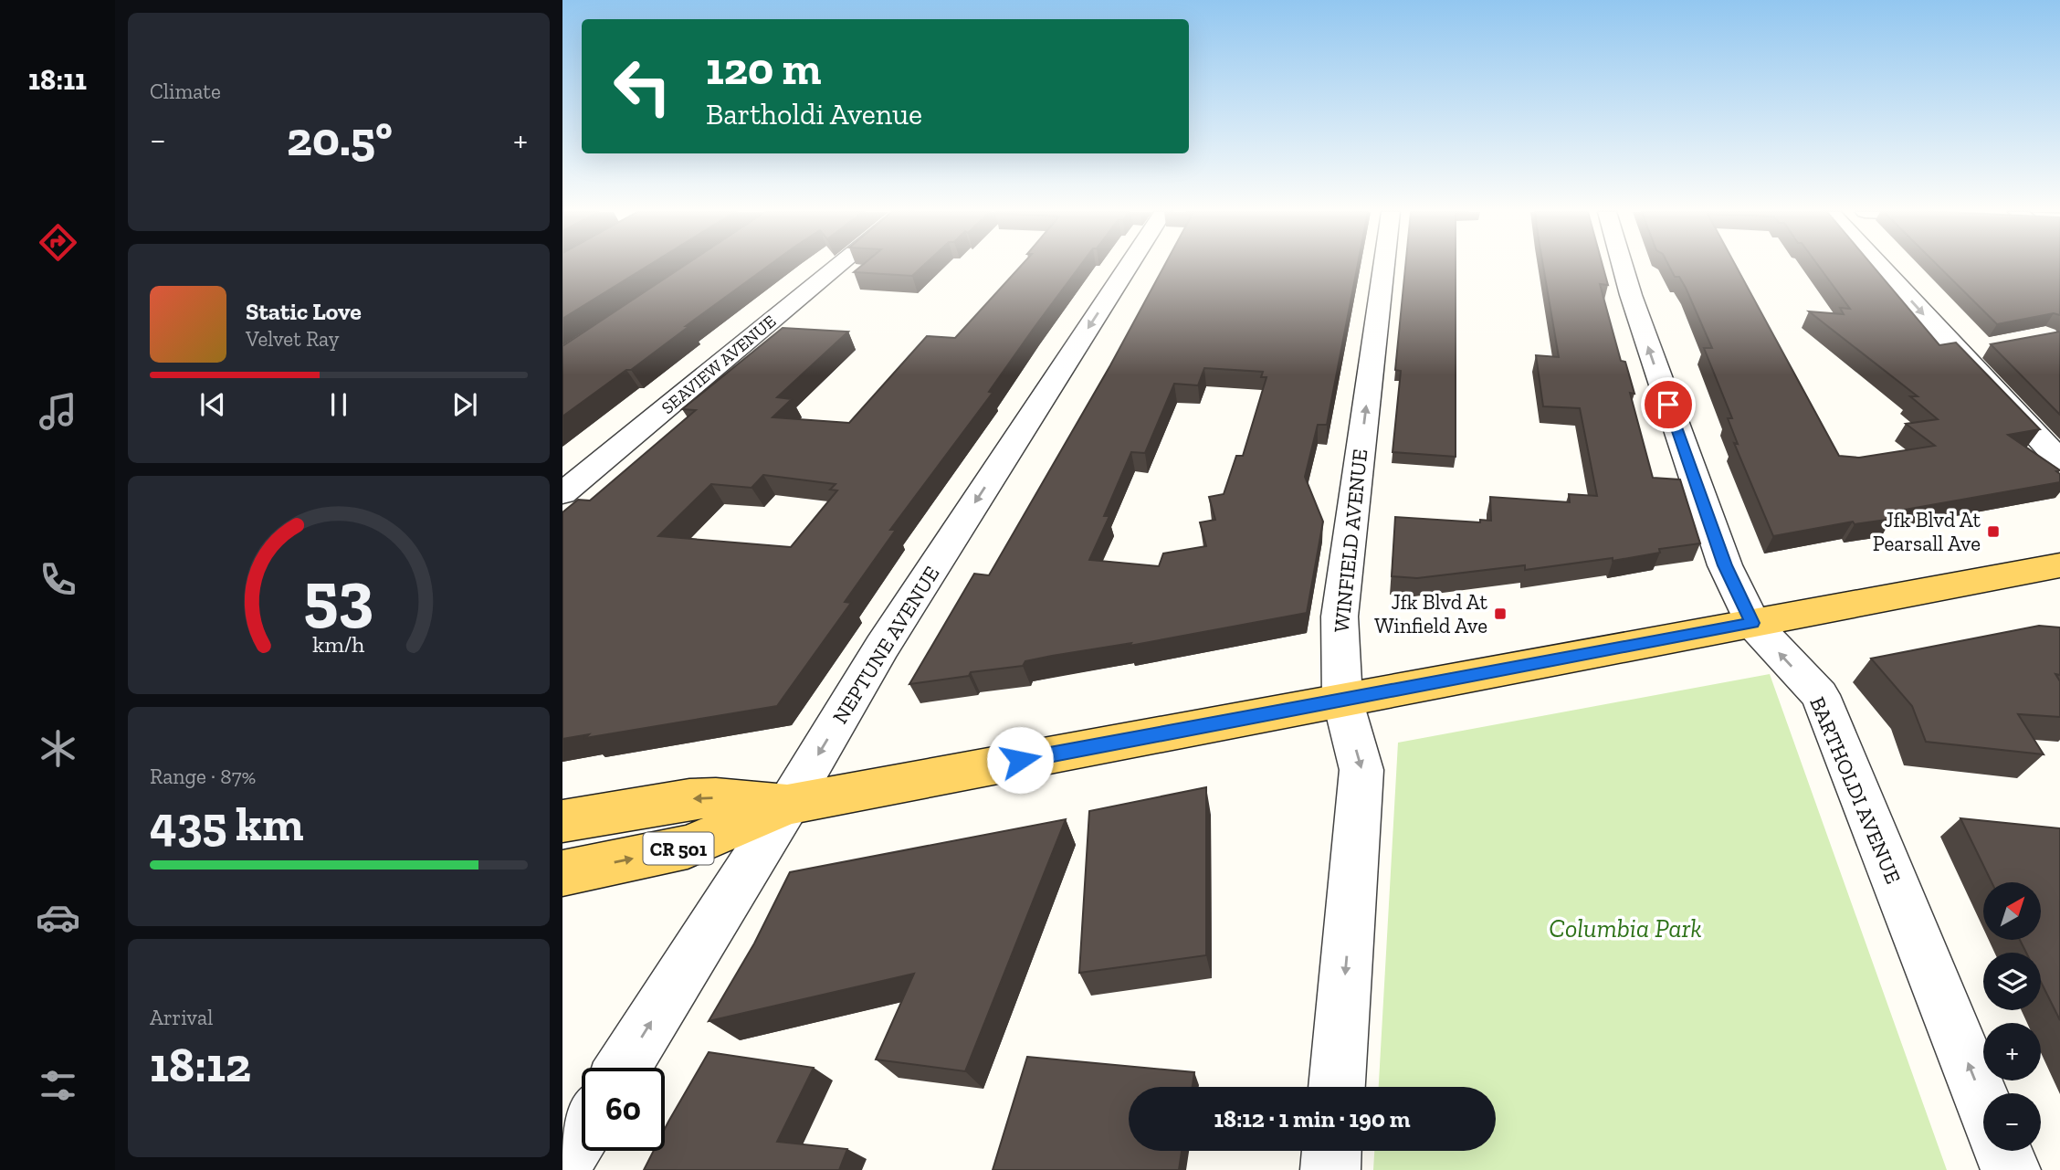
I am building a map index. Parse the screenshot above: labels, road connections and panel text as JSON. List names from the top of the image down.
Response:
{
  "streets": {
    "main road": ["CR 501"],
    "street": [
      "SEAVIEW AVENUE",
      "WINFIELD AVENUE",
      "NEPTUNE AVENUE",
      "BARTHOLDI AVENUE"
    ]
  },
  "crossings": [
    ["WINFIELD AVENUE", "CR 501"],
    ["NEPTUNE AVENUE", "CR 501"],
    ["BARTHOLDI AVENUE", "CR 501"]
  ],
  "one_way": ["BARTHOLDI AVENUE"],
  "parks": ["Columbia Park"],
  "places": {
    "transit": ["Jfk Blvd At Pearsall Ave", "Jfk Blvd At Winfield Ave"]
  },
  "north": "top right",
  "page": {
    "tabs": "18:11",
    "tile": [
      "Climate",
      ["Range · 87%", "435 km"],
      ["Arrival", "18:12"]
    ],
    "turn": ["120 m", "Bartholdi Avenue"],
    "heat": ["−", "20.5°", "+"],
    "song": ["Static Love", "Velvet Ray"],
    "map_buttons": ["+", "−"],
    "limit": "60",
    "trip": "18:12 · 1 min · 190 m",
    "gauge": ["53", "km/h"]
  }
}
